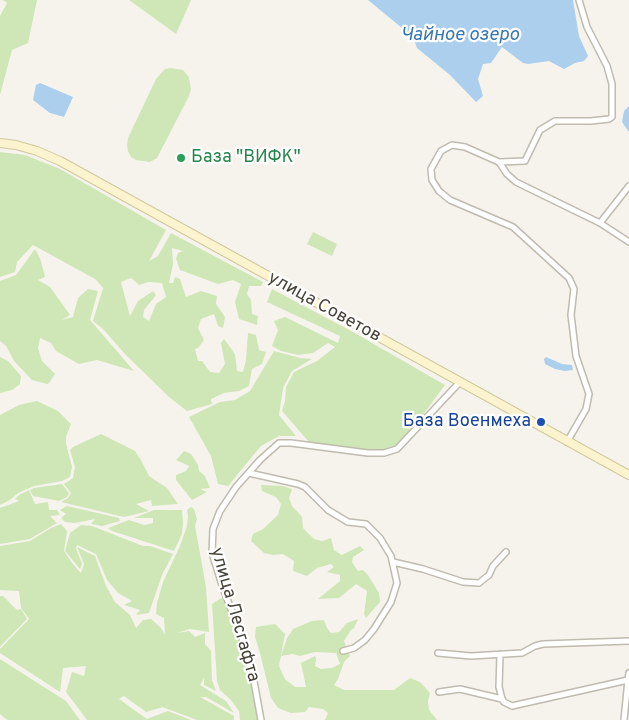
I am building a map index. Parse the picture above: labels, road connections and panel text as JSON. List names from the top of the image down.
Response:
{
  "streets": {
    "main road": ["улица Советов"],
    "street": ["улица Лесгафта"]
  },
  "crossings": [
    ["улица Советов", "улица Лесгафта"]
  ],
  "water": ["Чайное озеро"],
  "places": ["База \"ВИФК\"", "База Военмеха"]
}
